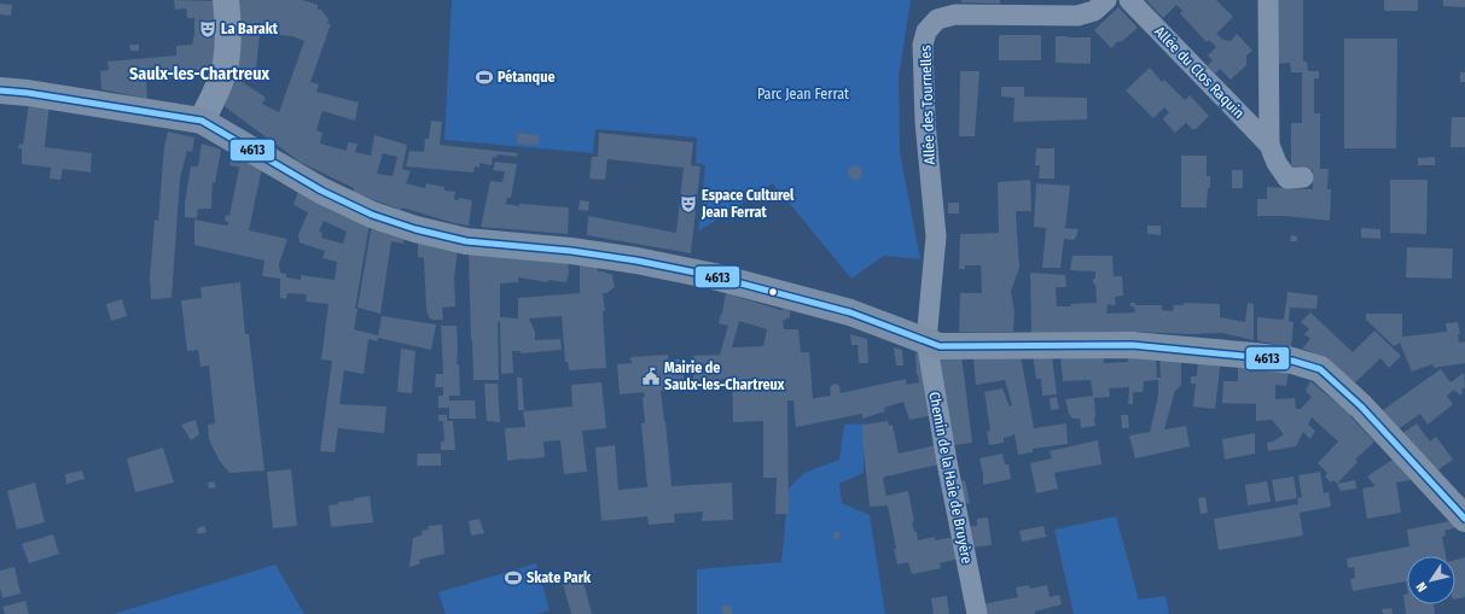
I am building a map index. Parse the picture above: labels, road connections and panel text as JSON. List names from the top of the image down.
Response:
{
  "streets": {
    "street": ["Allée du Clos Raquin", "Allée des Tournelles", "Chemin de la Haie de Bruyère"]
  },
  "crossings": [
    ["Allée des Tournelles", "Chemin de la Haie de Bruyère"]
  ],
  "districts": ["Saulx-les-Chartreux"],
  "parks": ["Parc Jean Ferrat"],
  "places": {
    "theatre": ["La Barakt", "Espace Culturel Jean Ferrat"],
    "sports": ["Pétanque", "Skate Park"],
    "public building": ["Mairie de Saulx-les-Chartreux"]
  },
  "lines": ["transit line 4613"],
  "north": "bottom left"
}
